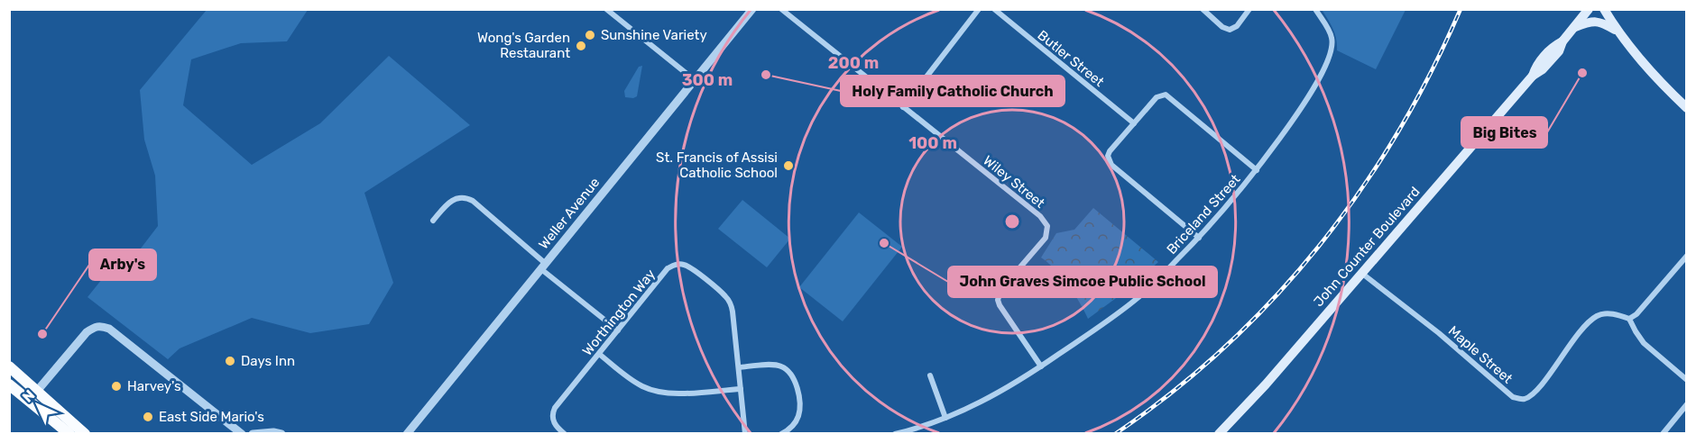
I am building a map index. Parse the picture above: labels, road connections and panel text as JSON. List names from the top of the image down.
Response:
{
  "streets": {
    "main road": ["John Counter Boulevard"],
    "street": [
      "Butler Street",
      "Wiley Street",
      "Weller Avenue",
      "Briceland Street",
      "Worthington Way",
      "Maple Street"
    ]
  },
  "crossings": [
    ["Wiley Street", "Briceland Street"],
    ["John Counter Boulevard", "Maple Street"]
  ],
  "places": [
    "Sunshine Variety",
    "Wong's Garden Restaurant",
    "Big Bites",
    "Holy Family Catholic Church",
    "St. Francis of Assisi Catholic School",
    "John Graves Simcoe Public School",
    "Arby's",
    "Days Inn",
    "Harvey's",
    "East Side Mario's"
  ],
  "north": "top left",
  "rings": ["200 m", "300 m", "100 m"]
}
